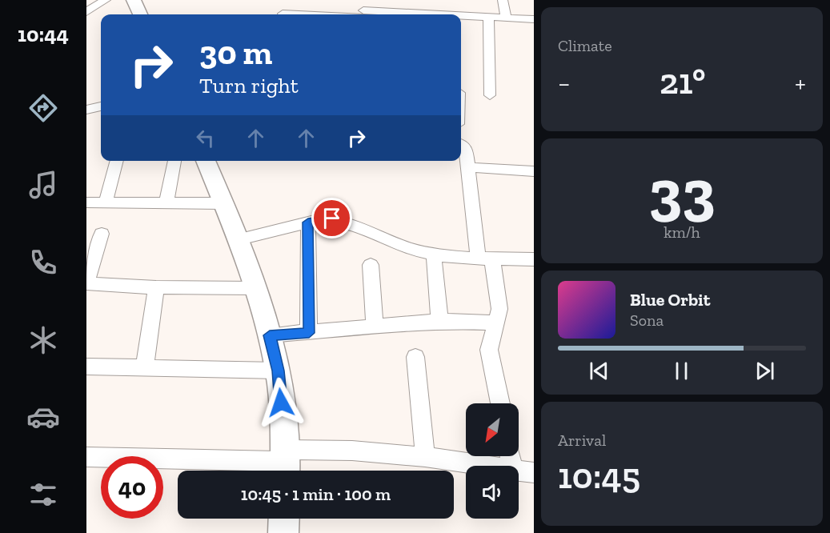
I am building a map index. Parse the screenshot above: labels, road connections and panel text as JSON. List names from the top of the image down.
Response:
{
  "north": "bottom left",
  "page": {
    "tabs": "10:44",
    "tile": [
      "Climate",
      ["33", "km/h"],
      ["Arrival", "10:45"]
    ],
    "turn": ["30 m", "Turn right"],
    "heat": ["−", "21°", "+"],
    "song": ["Blue Orbit", "Sona"],
    "limit": "40",
    "trip": "10:45 · 1 min · 100 m"
  }
}
